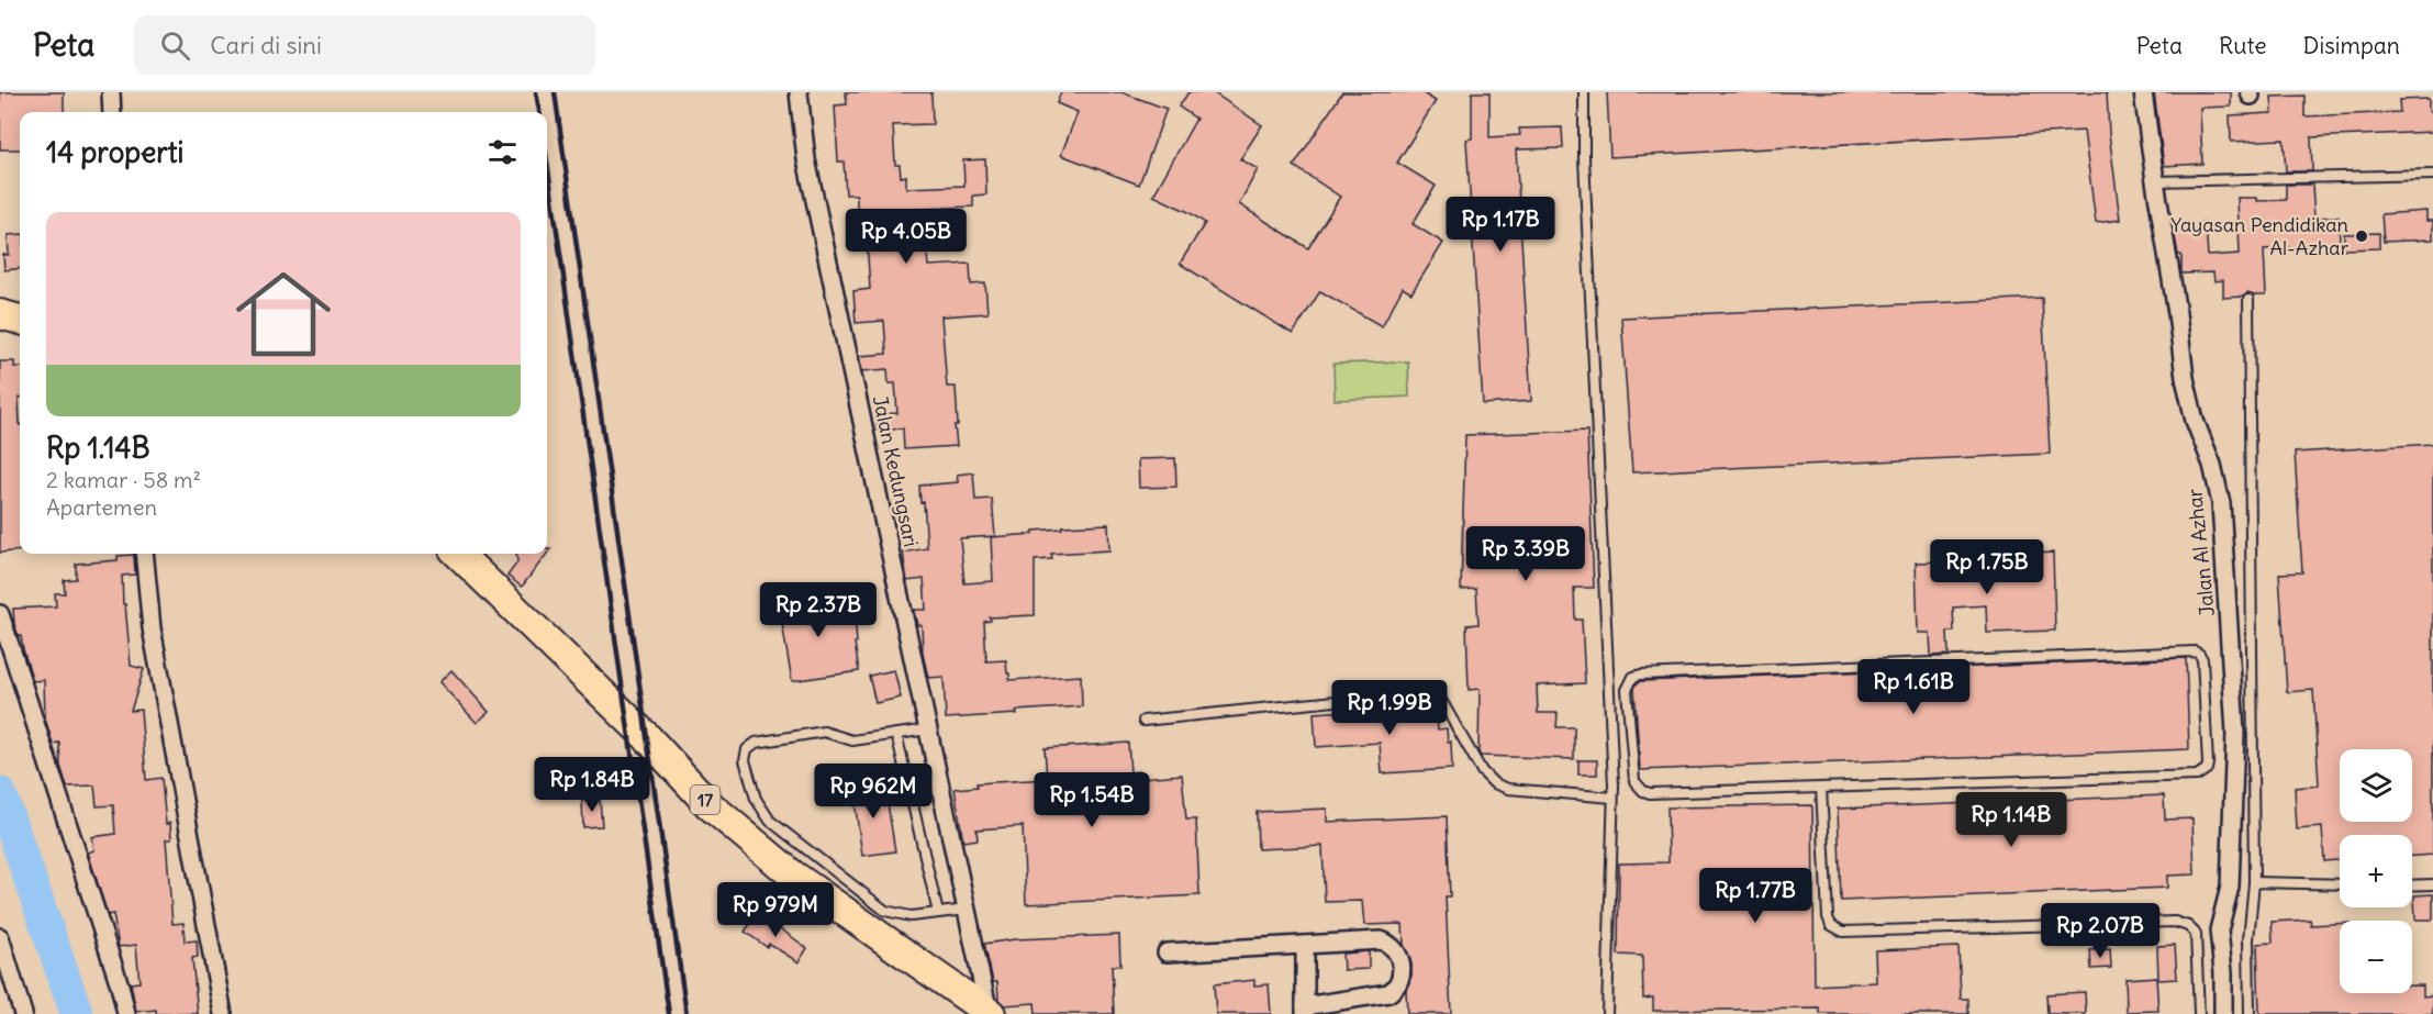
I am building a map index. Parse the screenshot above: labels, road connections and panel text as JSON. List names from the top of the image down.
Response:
{
  "streets": {
    "highway": ["17"],
    "street": ["Jalan Kedungsari", "Jalan Al Azhar"]
  },
  "crossings": [
    ["Jalan Kedungsari", "17"]
  ],
  "places": ["Yayasan Pendidikan Al-Azhar"],
  "page": {
    "header": "Peta",
    "search": "Cari di sini",
    "nav": ["Peta", "Rute", "Disimpan"],
    "heading": "14 properti",
    "list": [
      {
        "name": "Rp 1.14B",
        "note": "2 kamar · 58 m² · Apartemen"
      }
    ],
    "price": [
      "Rp 1.17B",
      "Rp 4.05B",
      "Rp 3.39B",
      "Rp 1.75B",
      "Rp 2.37B",
      "Rp 1.61B",
      "Rp 1.99B",
      "Rp 1.84B",
      "Rp 962M",
      "Rp 1.54B",
      "Rp 1.14B",
      "Rp 1.77B",
      "Rp 979M",
      "Rp 2.07B"
    ],
    "map_buttons": ["+", "−"]
  }
}
